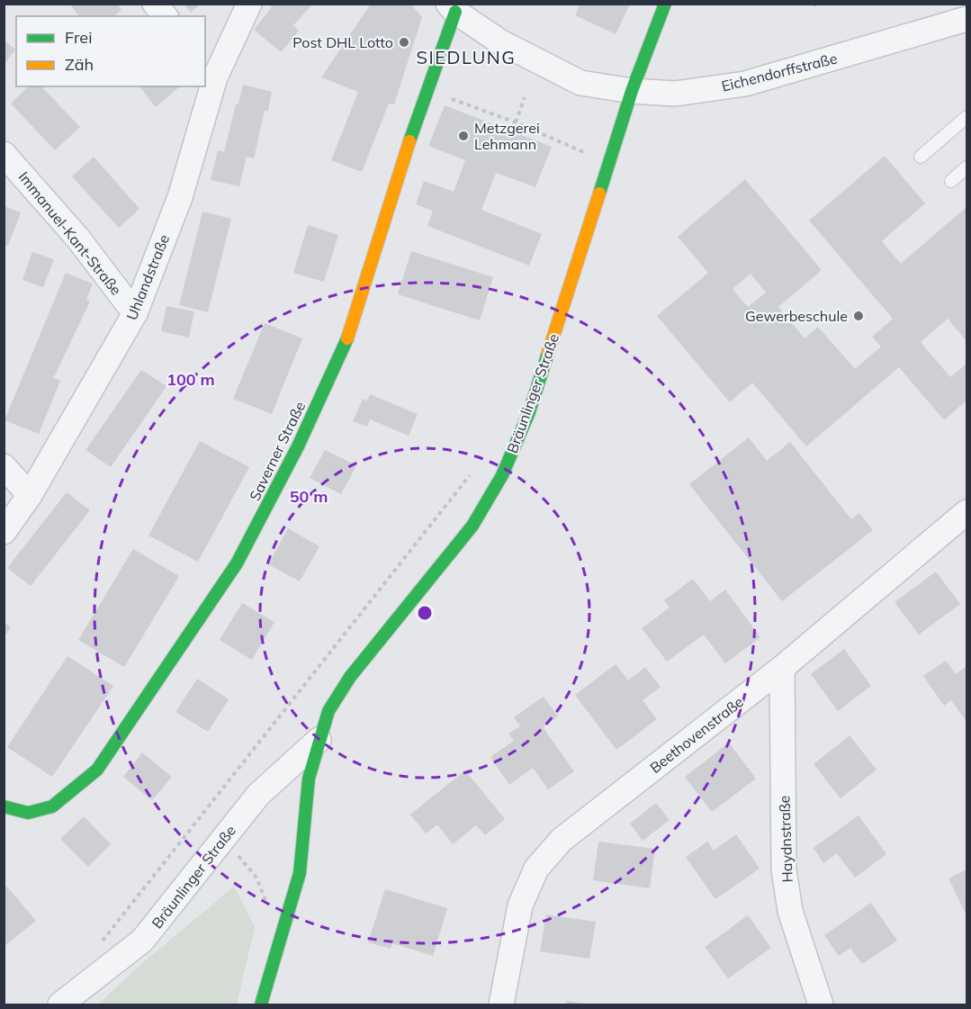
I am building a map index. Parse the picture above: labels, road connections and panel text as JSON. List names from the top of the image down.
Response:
{
  "streets": {
    "main road": ["Bräunlinger Straße", "Saverner Straße"],
    "street": [
      "Eichendorffstraße",
      "Immanuel-Kant-Straße",
      "Uhlandstraße",
      "Beethovenstraße",
      "Haydnstraße"
    ]
  },
  "crossings": [
    ["Eichendorffstraße", "Bräunlinger Straße"],
    ["Eichendorffstraße", "Saverner Straße"],
    ["Immanuel-Kant-Straße", "Uhlandstraße"],
    ["Beethovenstraße", "Haydnstraße"]
  ],
  "districts": ["SIEDLUNG"],
  "places": ["Post DHL Lotto", "Metzgerei Lehmann", "Gewerbeschule"],
  "legend": ["Frei", "Zäh"],
  "rings": ["100 m", "50 m"]
}
